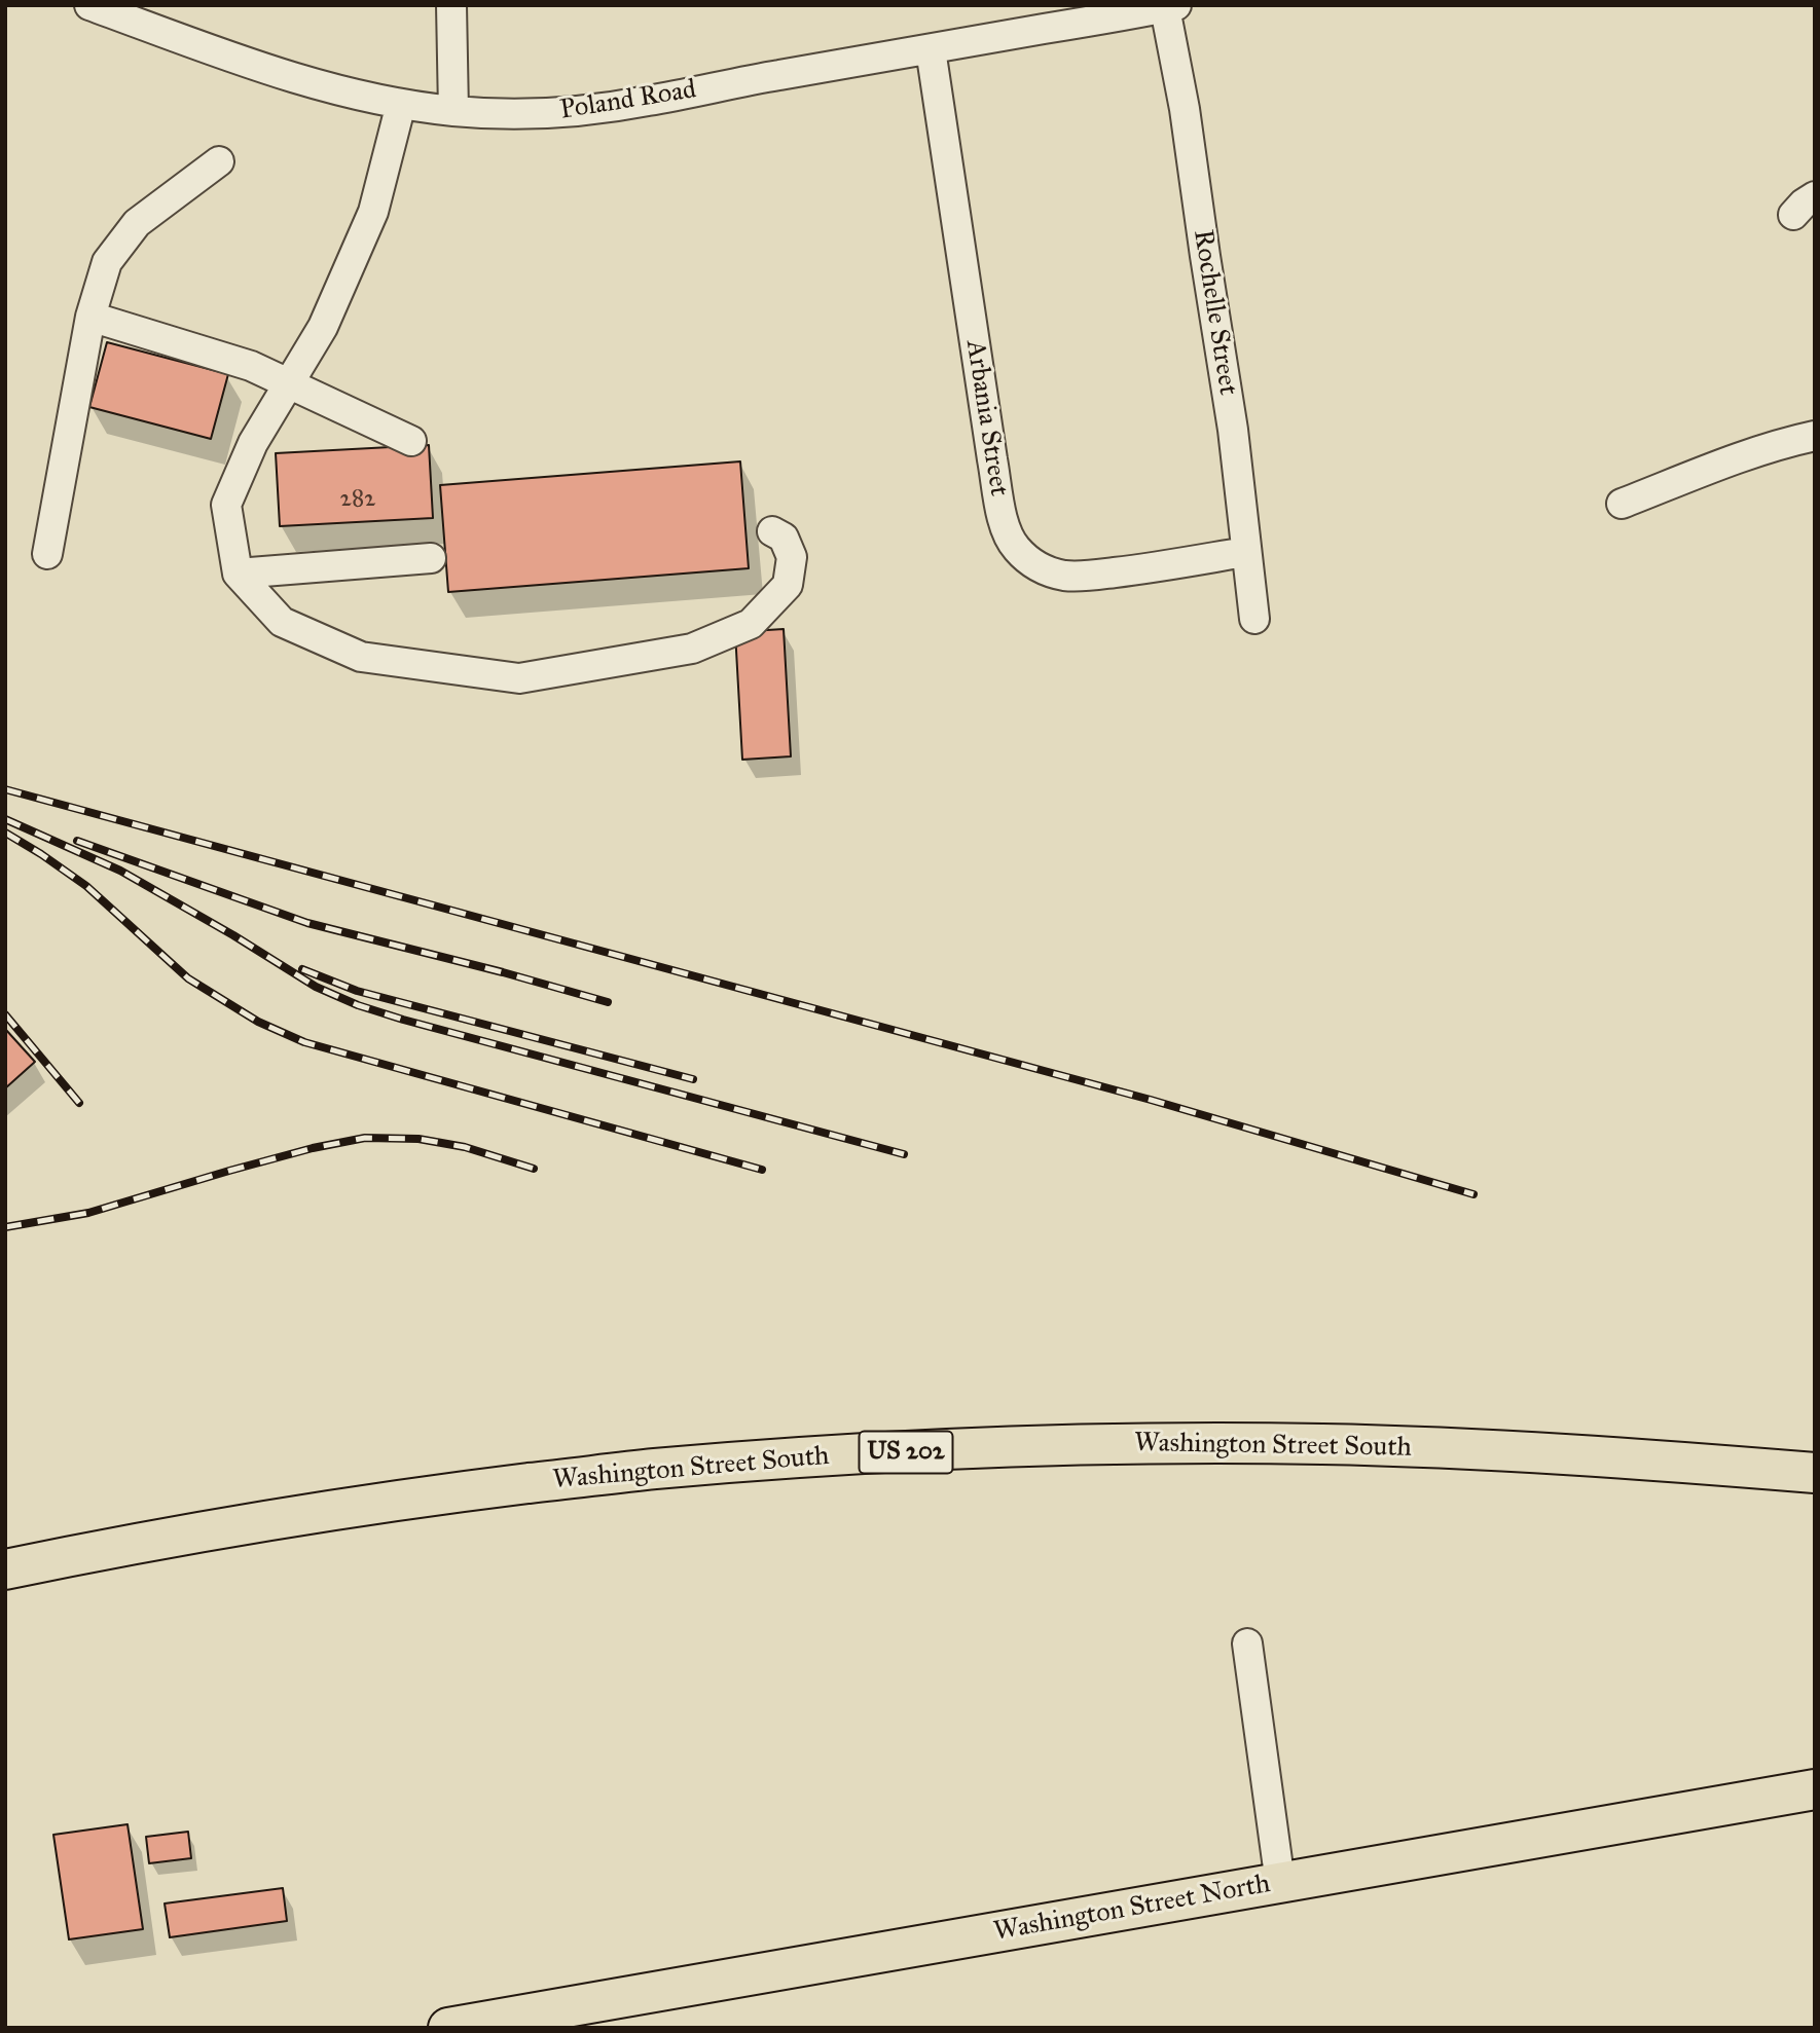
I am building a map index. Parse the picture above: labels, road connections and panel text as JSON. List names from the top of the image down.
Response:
{
  "streets": {
    "highway": ["Washington Street South", "US 202", "Washington Street North"],
    "street": ["Poland Road", "Rochelle Street", "Arbania Street"]
  },
  "crossings": [
    ["Poland Road", "Rochelle Street"],
    ["Poland Road", "Arbania Street"],
    ["Rochelle Street", "Arbania Street"]
  ],
  "house_numbers": ["282"]
}
